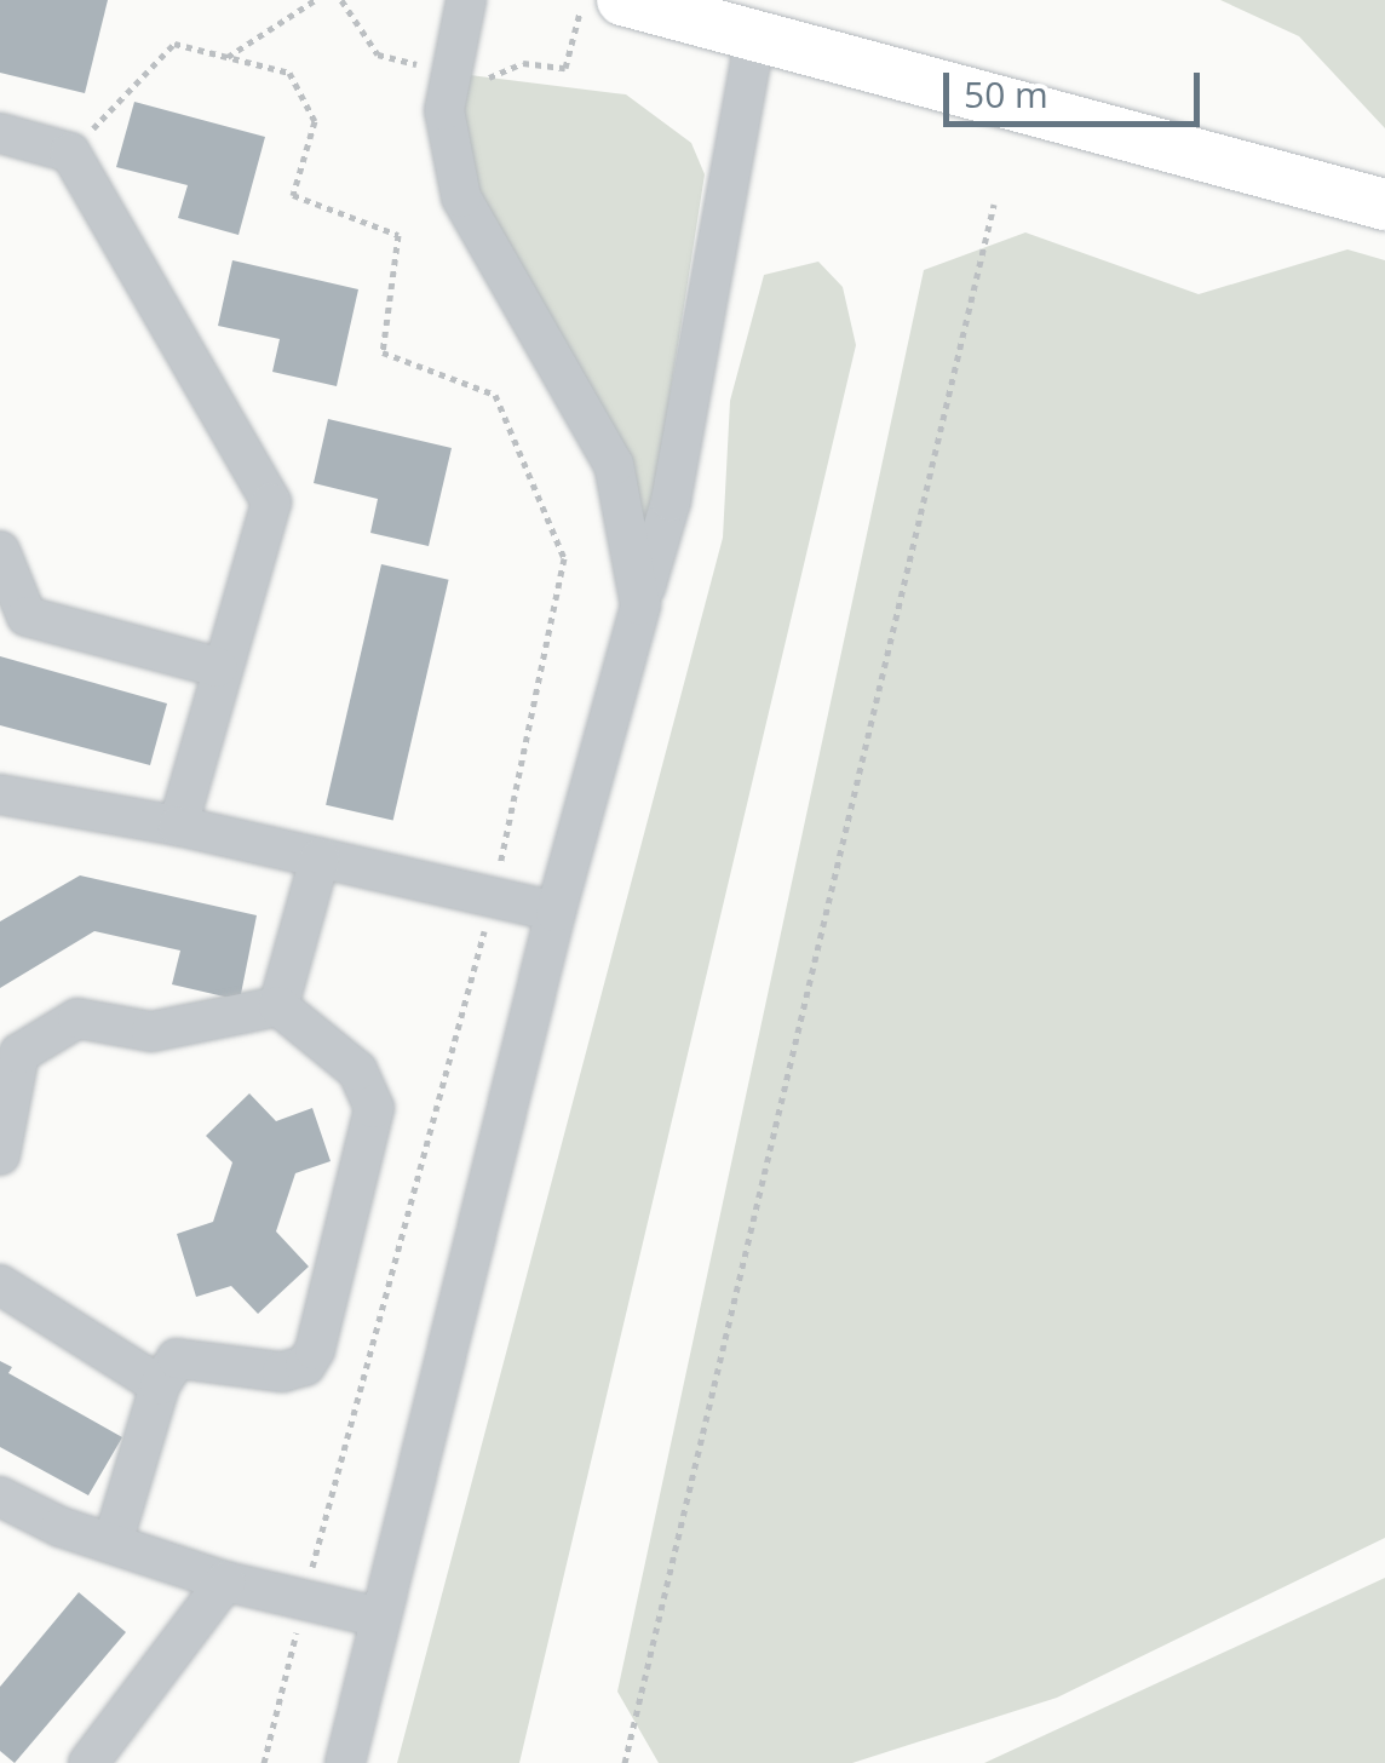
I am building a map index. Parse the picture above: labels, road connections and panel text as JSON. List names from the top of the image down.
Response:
{
  "scale_bar": "50 m"
}
